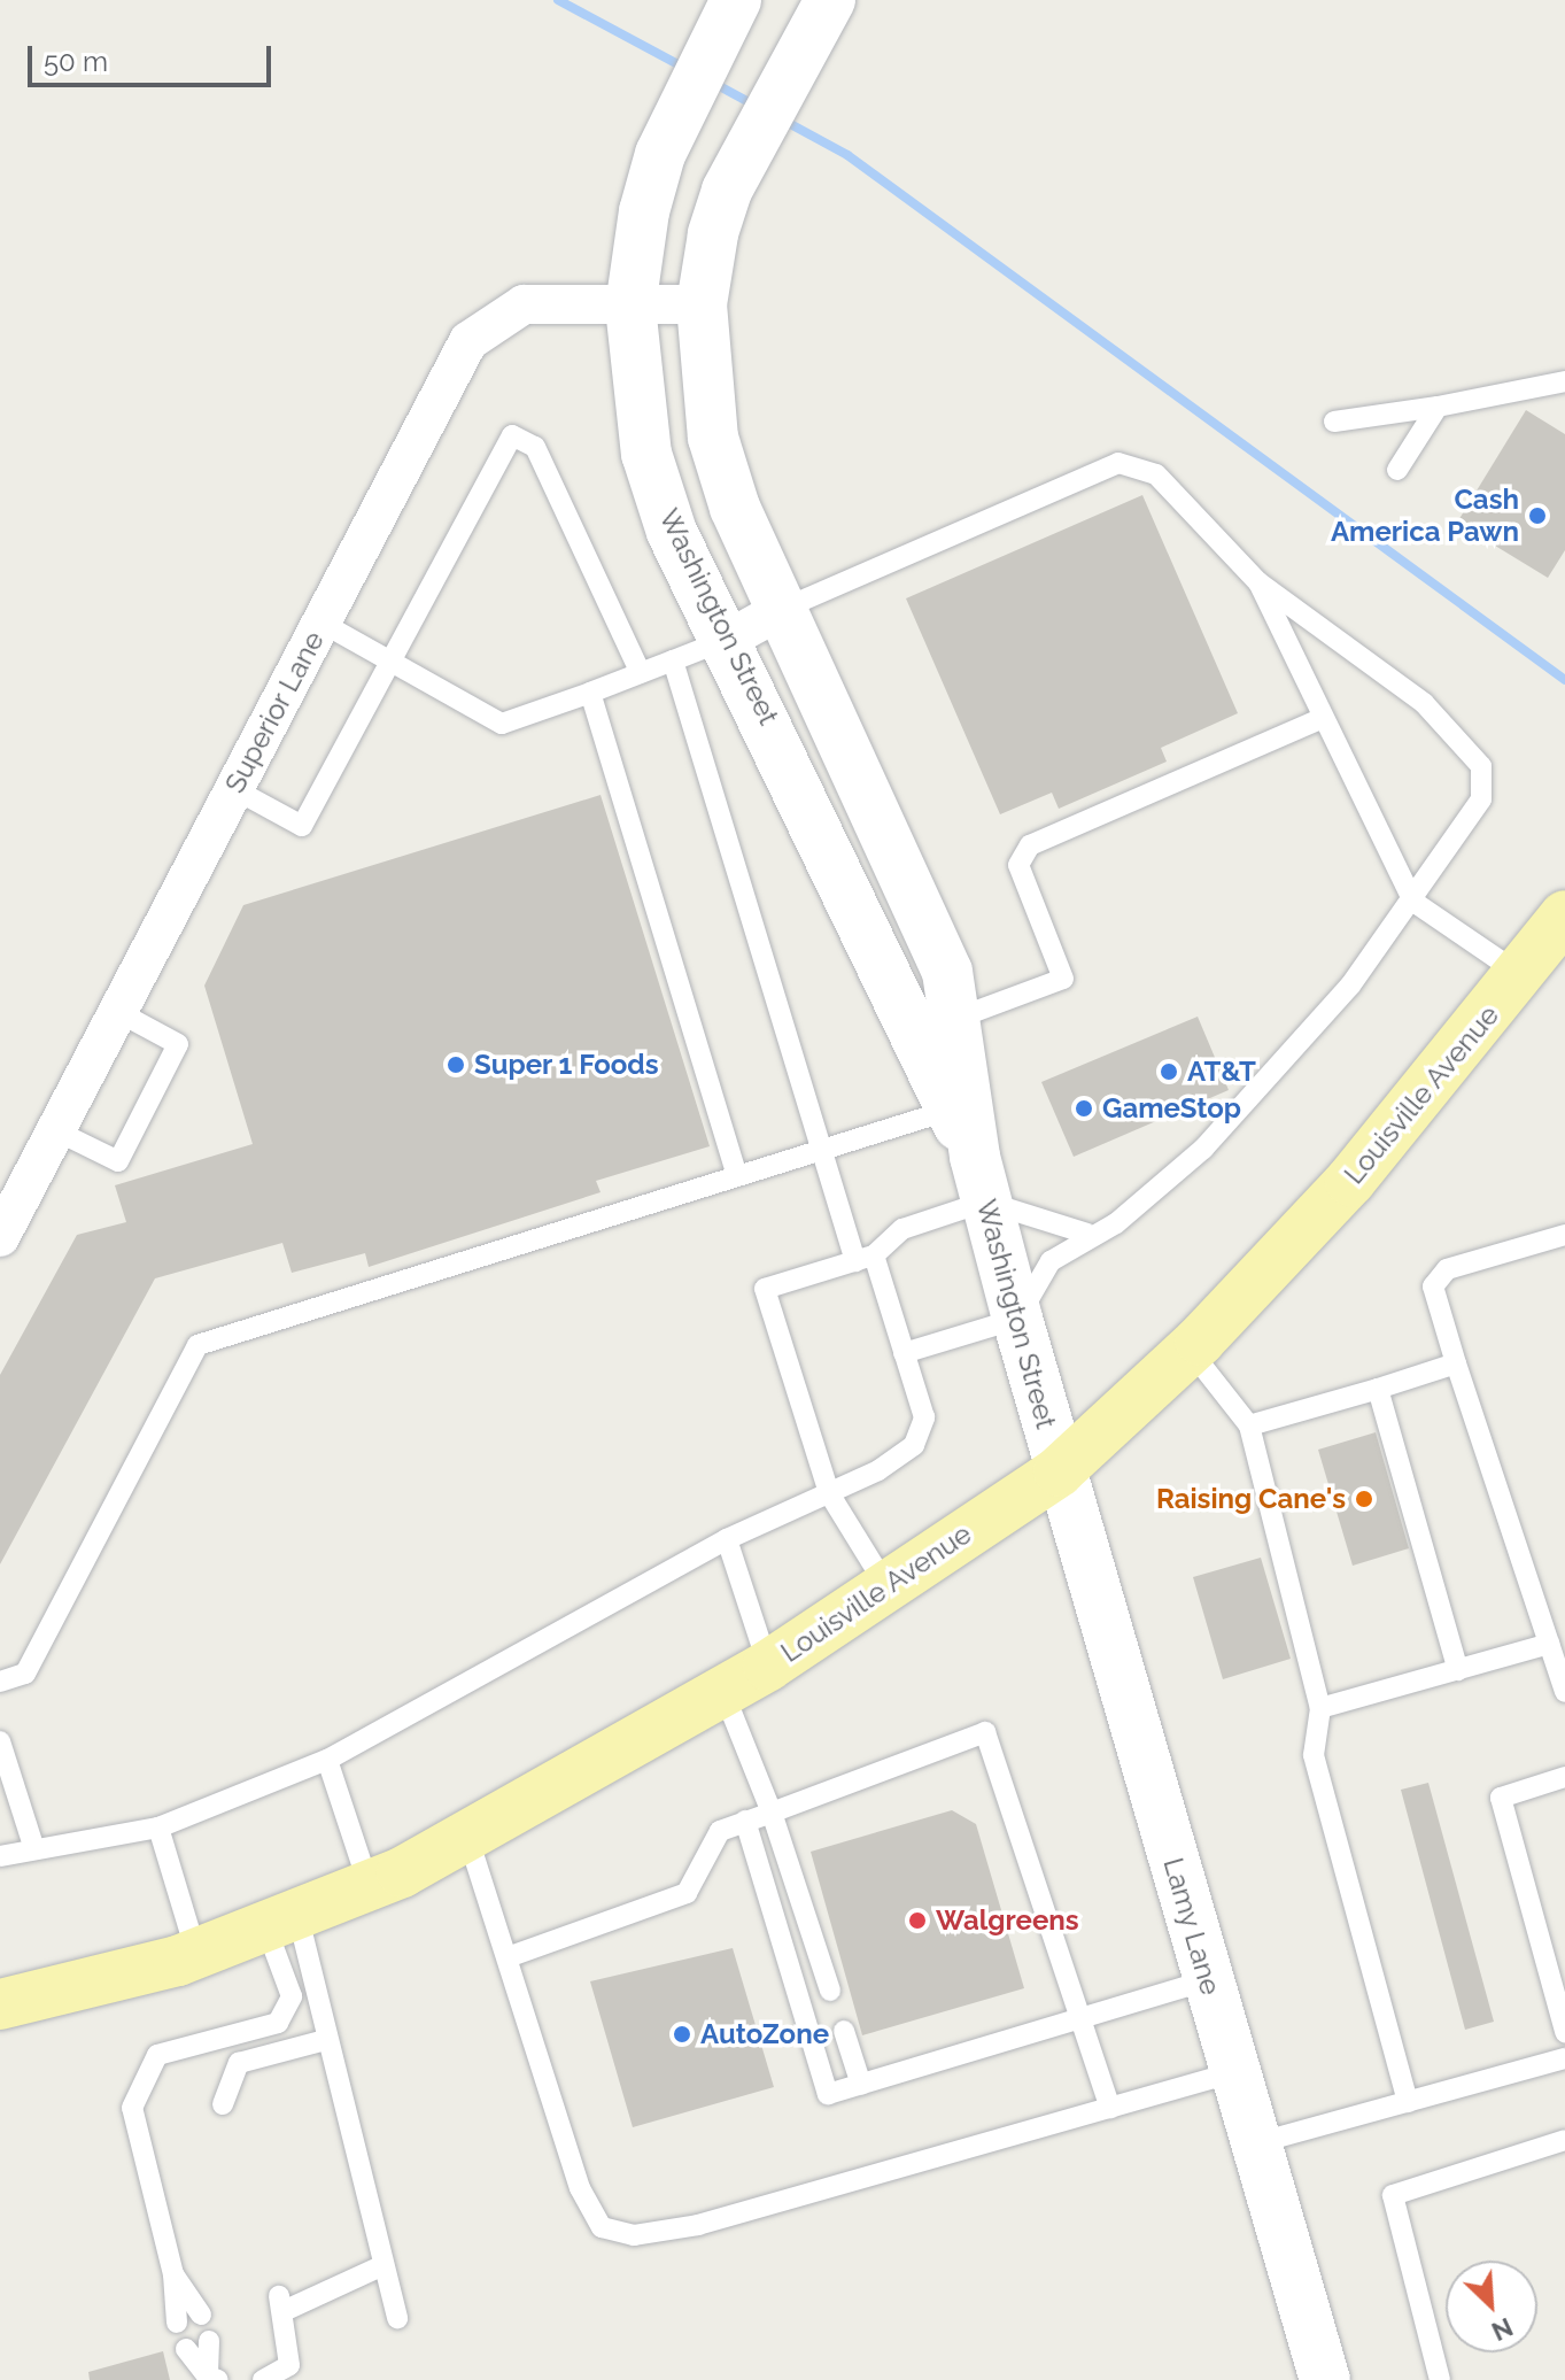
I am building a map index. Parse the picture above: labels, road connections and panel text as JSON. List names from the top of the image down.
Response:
{
  "streets": {
    "main road": ["Louisville Avenue"],
    "street": ["Washington Street", "Superior Lane", "Lamy Lane"]
  },
  "crossings": [
    ["Washington Street", "Superior Lane"],
    ["Washington Street", "Louisville Avenue"],
    ["Washington Street", "Lamy Lane"],
    ["Louisville Avenue", "Lamy Lane"]
  ],
  "places": [
    "Cash America Pawn",
    "Super 1 Foods",
    "AT&T",
    "GameStop",
    "Raising Cane's",
    "Walgreens",
    "AutoZone"
  ],
  "scale_bar": "50 m",
  "north": "bottom right"
}
